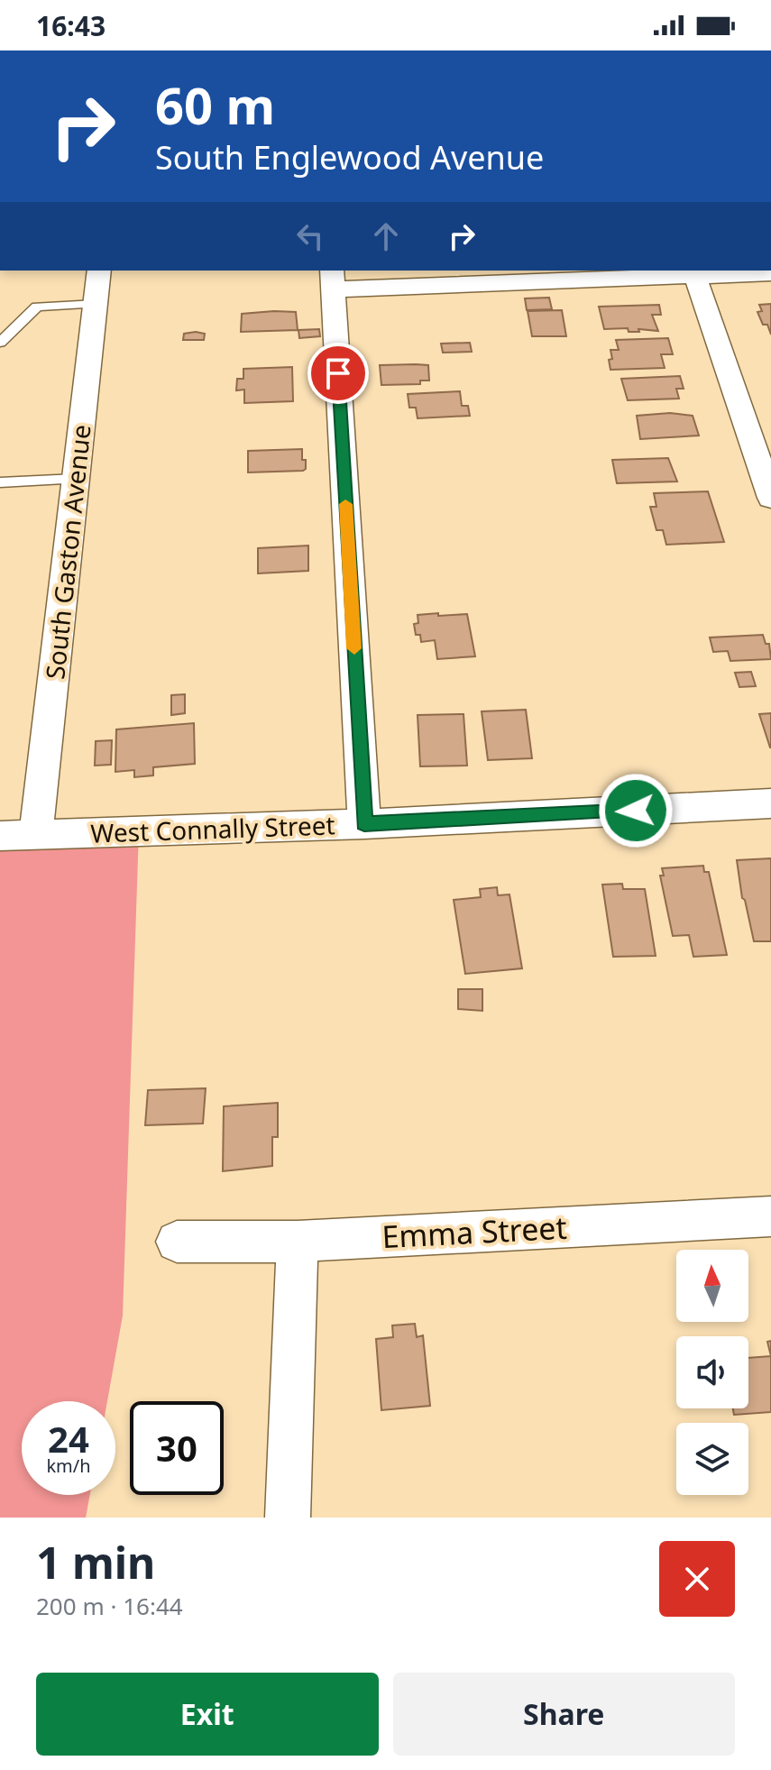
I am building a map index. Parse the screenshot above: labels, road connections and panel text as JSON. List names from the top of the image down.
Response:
{
  "streets": {
    "street": ["South Gaston Avenue", "West Connally Street", "Emma Street"]
  },
  "crossings": [
    ["South Gaston Avenue", "West Connally Street"]
  ],
  "north": "top",
  "page": {
    "status": "16:43",
    "turn": ["60 m", "South Englewood Avenue"],
    "speed": "24 km/h",
    "limit": "30",
    "heading": ["1 min", "200 m · 16:44"],
    "buttons": ["Exit", "Share"]
  }
}
